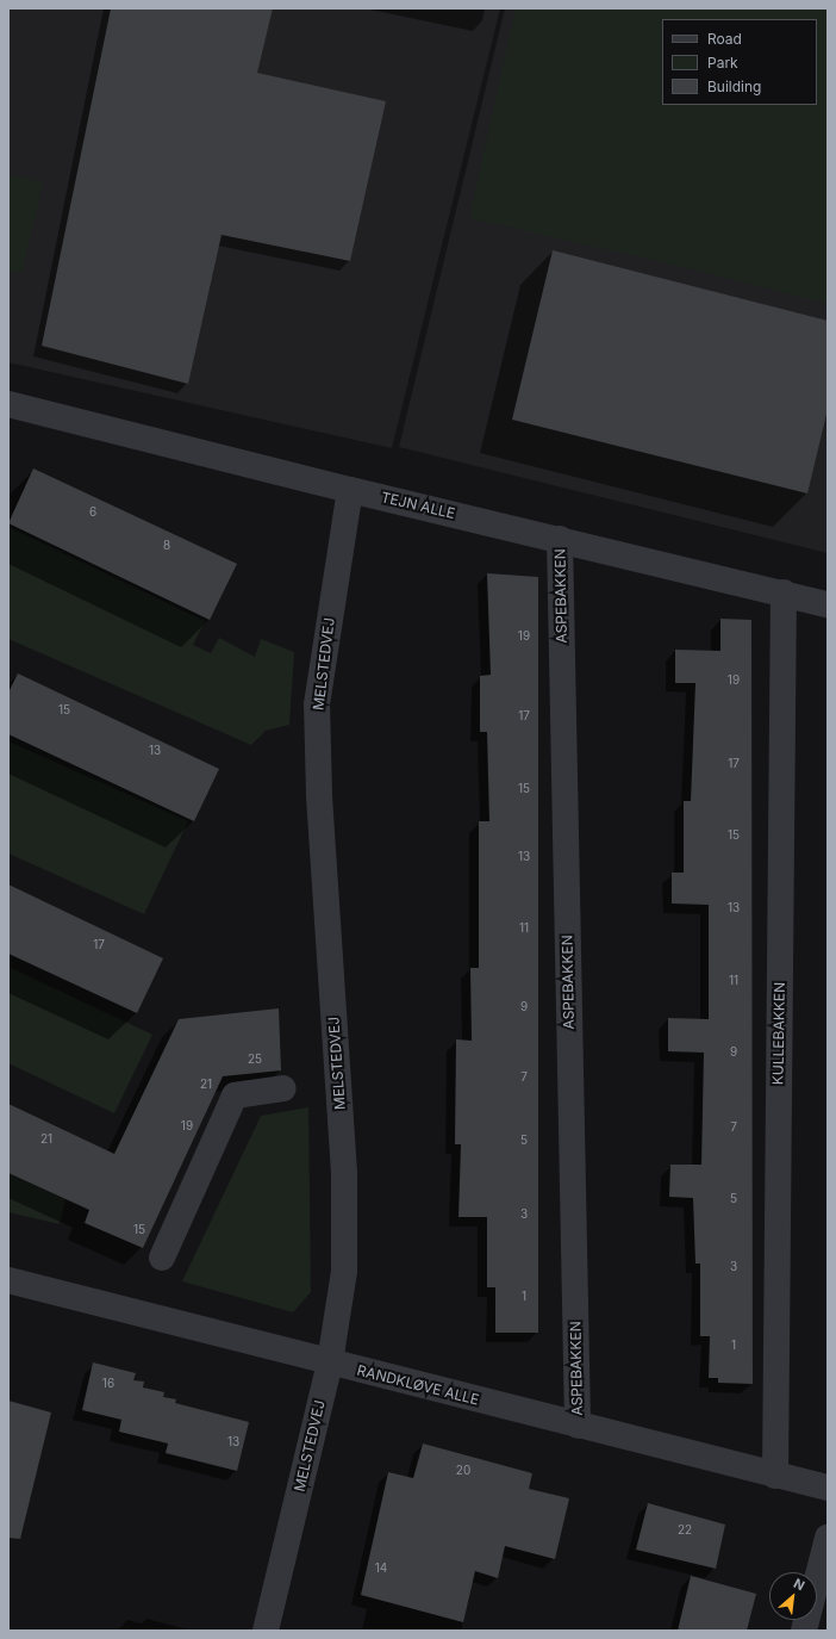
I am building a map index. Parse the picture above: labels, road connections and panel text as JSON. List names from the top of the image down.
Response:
{
  "streets": {
    "street": [
      "TEJN ALLE",
      "ASPEBAKKEN",
      "MELSTEDVEJ",
      "KULLEBAKKEN",
      "RANDKLØVE ALLE"
    ]
  },
  "crossings": [
    ["TEJN ALLE", "ASPEBAKKEN"],
    ["TEJN ALLE", "MELSTEDVEJ"],
    ["TEJN ALLE", "KULLEBAKKEN"],
    ["ASPEBAKKEN", "RANDKLØVE ALLE"],
    ["MELSTEDVEJ", "RANDKLØVE ALLE"],
    ["KULLEBAKKEN", "RANDKLØVE ALLE"]
  ],
  "house_numbers": [
    "6",
    "8",
    "19",
    "19",
    "15",
    "17",
    "13",
    "17",
    "15",
    "15",
    "13",
    "13",
    "11",
    "17",
    "11",
    "9",
    "9",
    "25",
    "7",
    "21",
    "19",
    "7",
    "21",
    "5",
    "5",
    "3",
    "15",
    "3",
    "1",
    "1",
    "16",
    "13",
    "20",
    "22",
    "14"
  ],
  "legend": ["Road", "Park", "Building"],
  "north": "top right"
}
